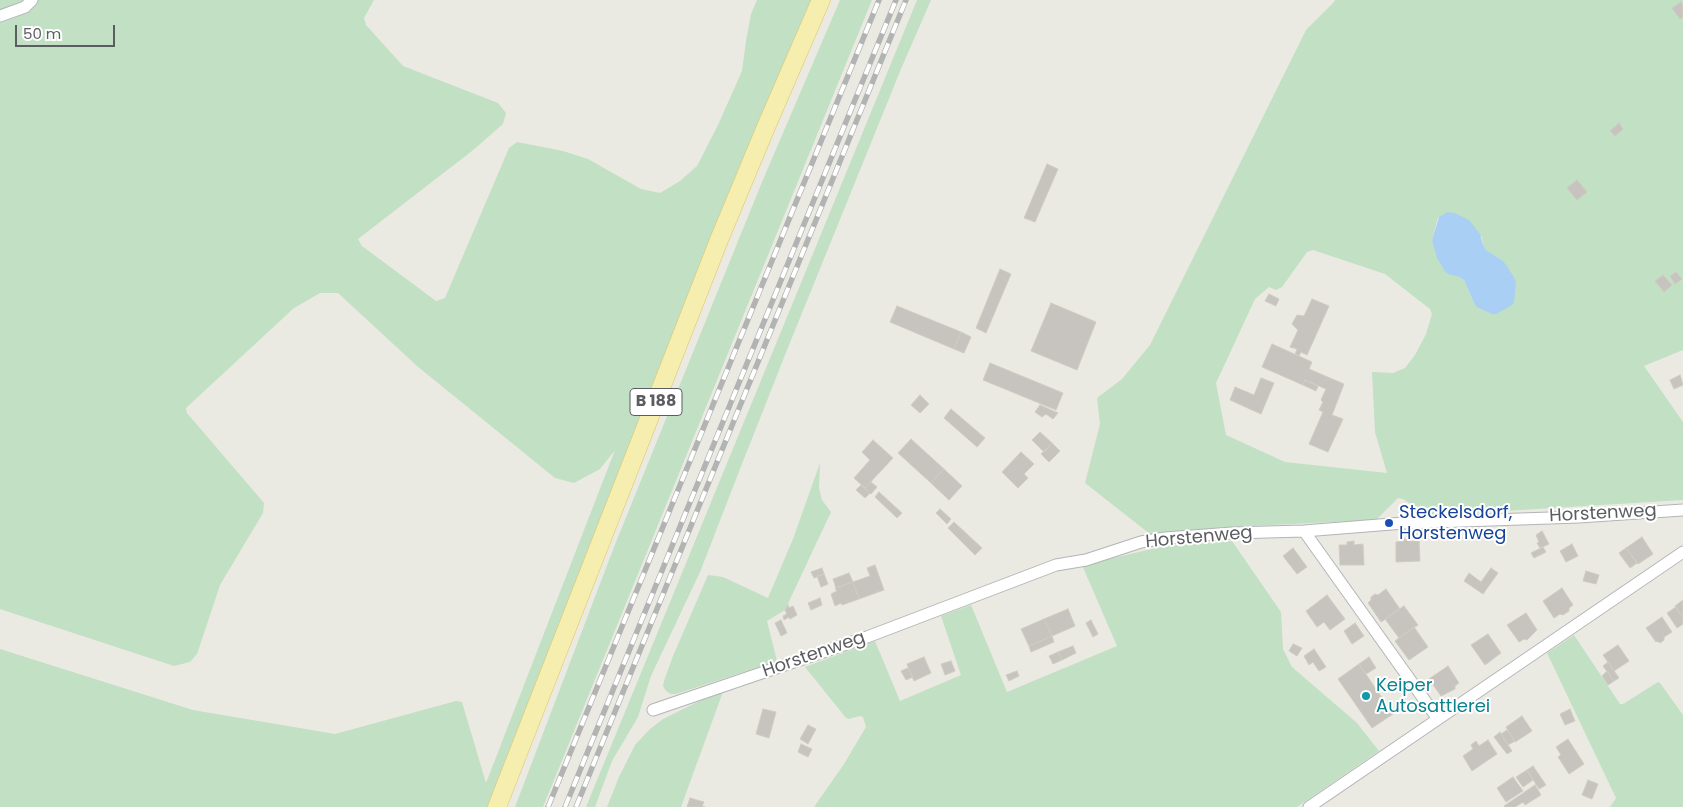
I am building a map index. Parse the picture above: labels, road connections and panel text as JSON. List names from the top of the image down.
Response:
{
  "streets": {
    "main road": ["B 188"],
    "street": ["Horstenweg"]
  },
  "places": ["Steckelsdorf, Horstenweg", "Keiper Autosattlerei"],
  "scale_bar": "50 m"
}
